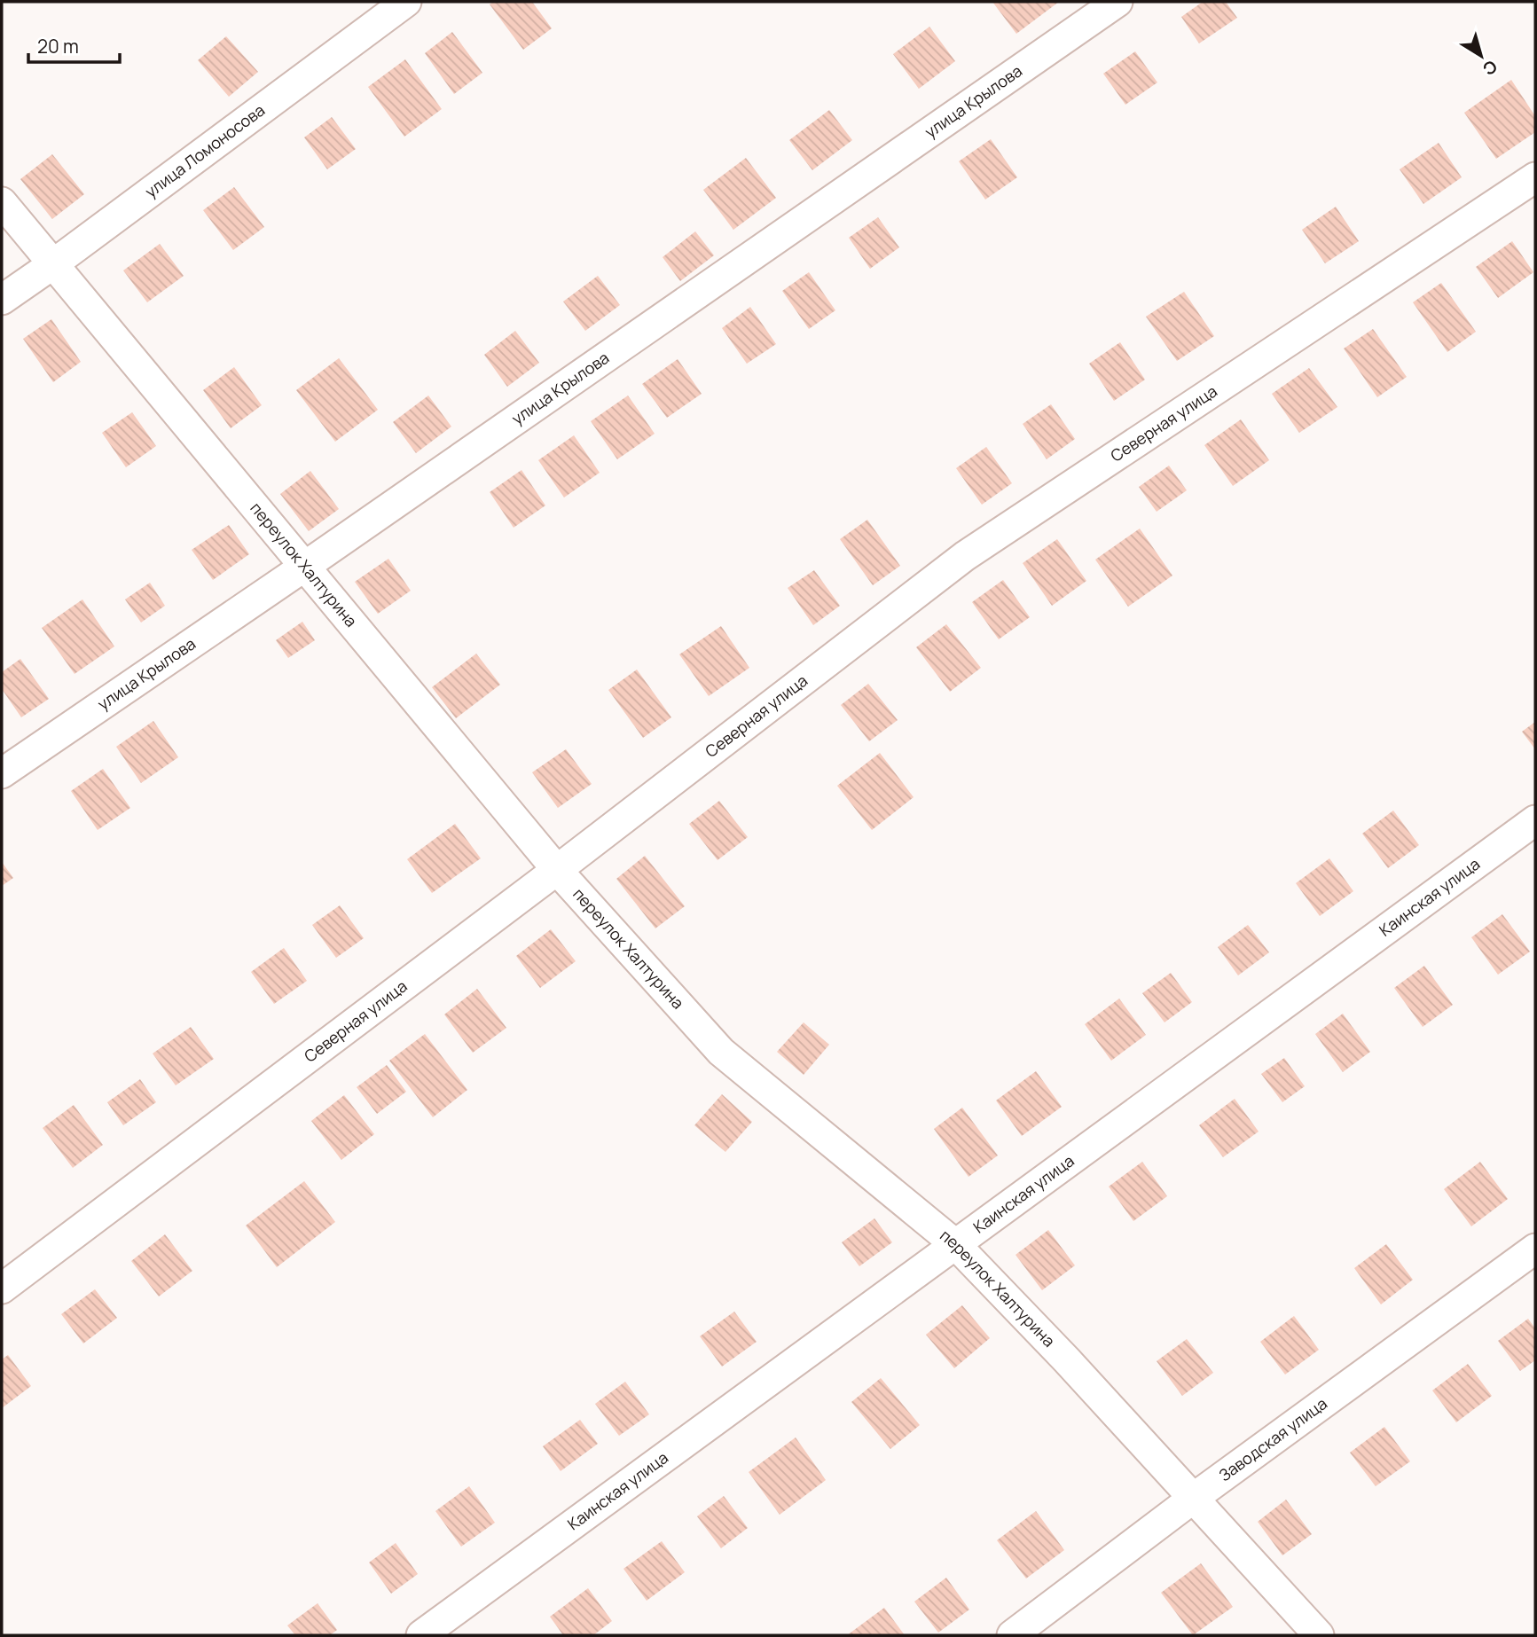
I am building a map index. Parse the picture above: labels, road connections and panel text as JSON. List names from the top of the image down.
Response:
{
  "streets": {
    "street": [
      "улица Крылова",
      "улица Ломоносова",
      "Северная улица",
      "переулок Халтурина",
      "Каинская улица",
      "Заводская улица"
    ]
  },
  "crossings": [
    ["улица Крылова", "переулок Халтурина"],
    ["улица Ломоносова", "переулок Халтурина"],
    ["Северная улица", "переулок Халтурина"],
    ["переулок Халтурина", "Каинская улица"],
    ["переулок Халтурина", "Заводская улица"]
  ],
  "scale_bar": "20 m",
  "north": "bottom right"
}
